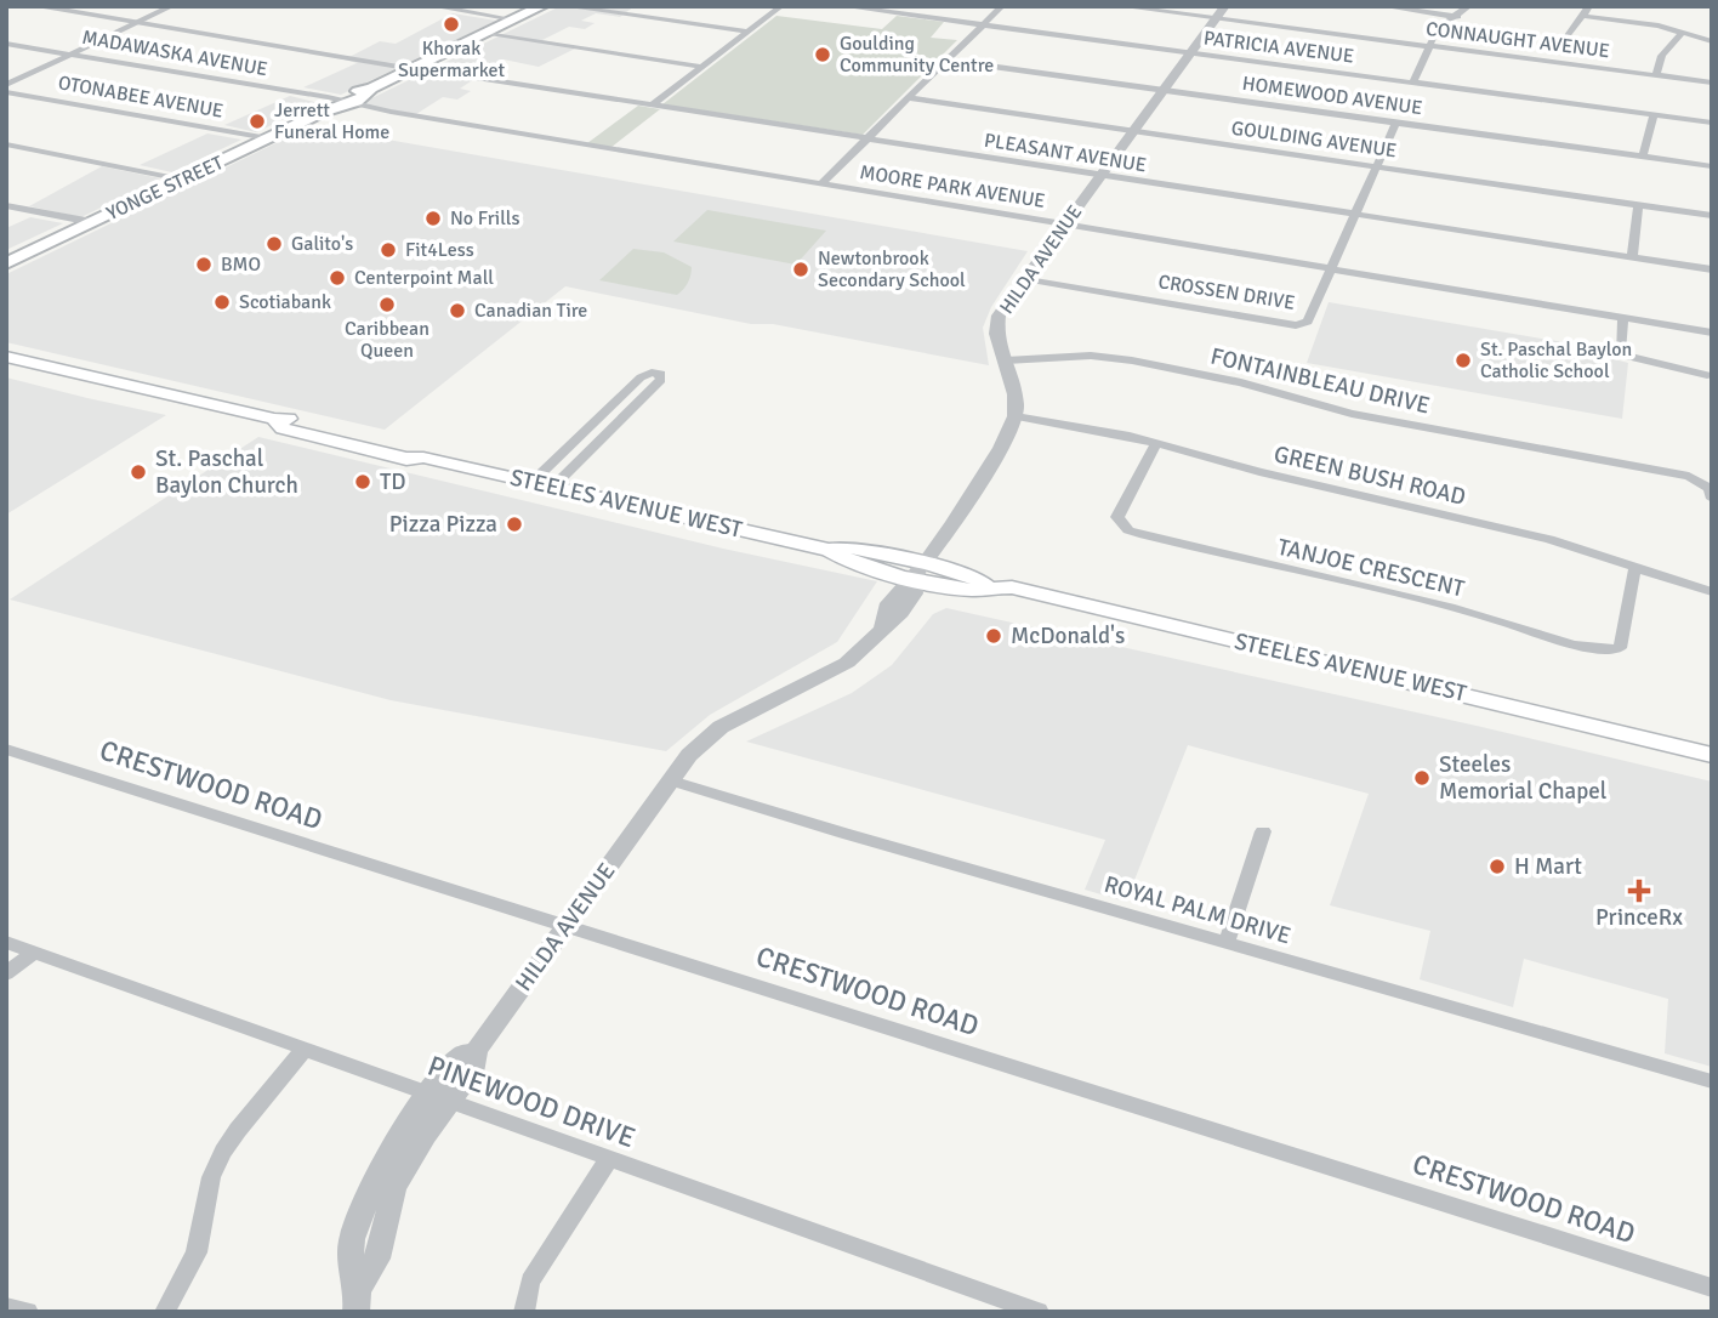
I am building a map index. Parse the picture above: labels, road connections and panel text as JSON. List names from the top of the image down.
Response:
{
  "streets": {
    "main road": ["YONGE STREET", "STEELES AVENUE WEST"],
    "street": [
      "CONNAUGHT AVENUE",
      "PATRICIA AVENUE",
      "MADAWASKA AVENUE",
      "HOMEWOOD AVENUE",
      "OTONABEE AVENUE",
      "GOULDING AVENUE",
      "PLEASANT AVENUE",
      "MOORE PARK AVENUE",
      "HILDA AVENUE",
      "CROSSEN DRIVE",
      "FONTAINBLEAU DRIVE",
      "GREEN BUSH ROAD",
      "TANJOE CRESCENT",
      "CRESTWOOD ROAD",
      "ROYAL PALM DRIVE",
      "PINEWOOD DRIVE"
    ]
  },
  "crossings": [
    ["CONNAUGHT AVENUE", "HILDA AVENUE"],
    ["PATRICIA AVENUE", "HILDA AVENUE"],
    ["MADAWASKA AVENUE", "MOORE PARK AVENUE"],
    ["MADAWASKA AVENUE", "YONGE STREET"],
    ["HOMEWOOD AVENUE", "HILDA AVENUE"],
    ["HOMEWOOD AVENUE", "CROSSEN DRIVE"],
    ["OTONABEE AVENUE", "YONGE STREET"],
    ["GOULDING AVENUE", "HILDA AVENUE"],
    ["GOULDING AVENUE", "CROSSEN DRIVE"],
    ["PLEASANT AVENUE", "YONGE STREET"],
    ["PLEASANT AVENUE", "HILDA AVENUE"],
    ["PLEASANT AVENUE", "CROSSEN DRIVE"],
    ["MOORE PARK AVENUE", "YONGE STREET"],
    ["MOORE PARK AVENUE", "HILDA AVENUE"],
    ["MOORE PARK AVENUE", "CROSSEN DRIVE"],
    ["HILDA AVENUE", "CROSSEN DRIVE"],
    ["HILDA AVENUE", "FONTAINBLEAU DRIVE"],
    ["HILDA AVENUE", "GREEN BUSH ROAD"],
    ["HILDA AVENUE", "STEELES AVENUE WEST"],
    ["HILDA AVENUE", "CRESTWOOD ROAD"],
    ["HILDA AVENUE", "ROYAL PALM DRIVE"],
    ["HILDA AVENUE", "PINEWOOD DRIVE"],
    ["GREEN BUSH ROAD", "TANJOE CRESCENT"]
  ],
  "places": {
    "other": [
      "Khorak Supermarket",
      "Goulding Community Centre",
      "Jerrett Funeral Home",
      "No Frills",
      "Galito's",
      "Fit4Less",
      "BMO",
      "Newtonbrook Secondary School",
      "Centerpoint Mall",
      "Scotiabank",
      "Caribbean Queen",
      "Canadian Tire",
      "St. Paschal Baylon Catholic School",
      "St. Paschal Baylon Church",
      "TD",
      "Pizza Pizza",
      "McDonald's",
      "Steeles Memorial Chapel",
      "H Mart"
    ],
    "health": ["PrinceRx"]
  }
}
